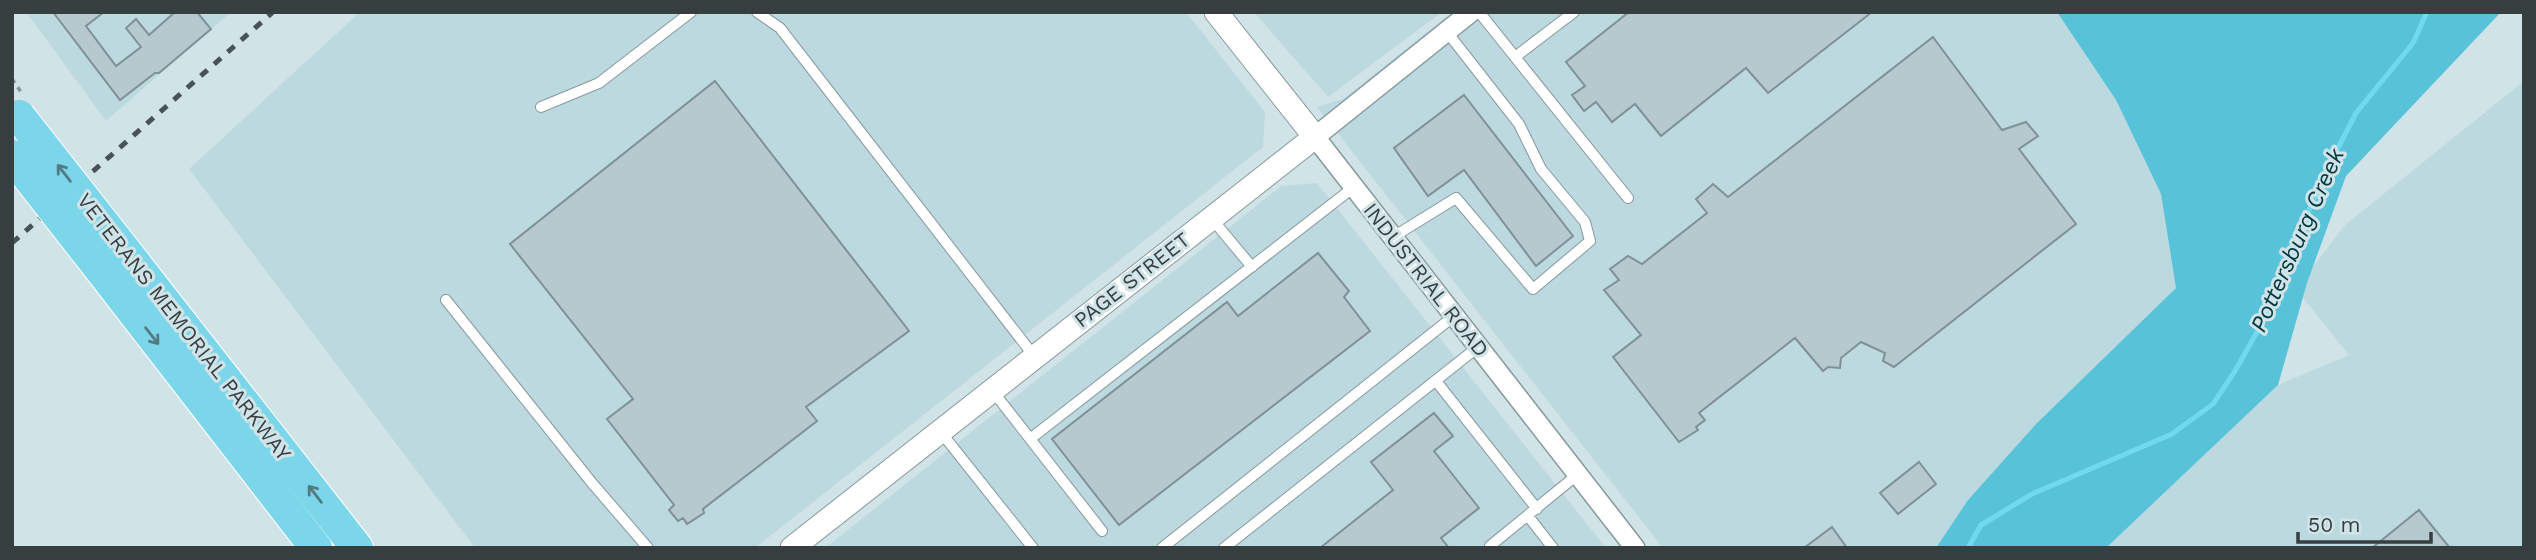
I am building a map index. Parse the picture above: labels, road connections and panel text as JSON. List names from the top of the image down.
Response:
{
  "streets": {
    "highway": ["VETERANS MEMORIAL PARKWAY"],
    "street": ["PAGE STREET", "INDUSTRIAL ROAD"]
  },
  "crossings": [
    ["PAGE STREET", "INDUSTRIAL ROAD"]
  ],
  "water": ["Pottersburg Creek"],
  "scale_bar": "50 m"
}
